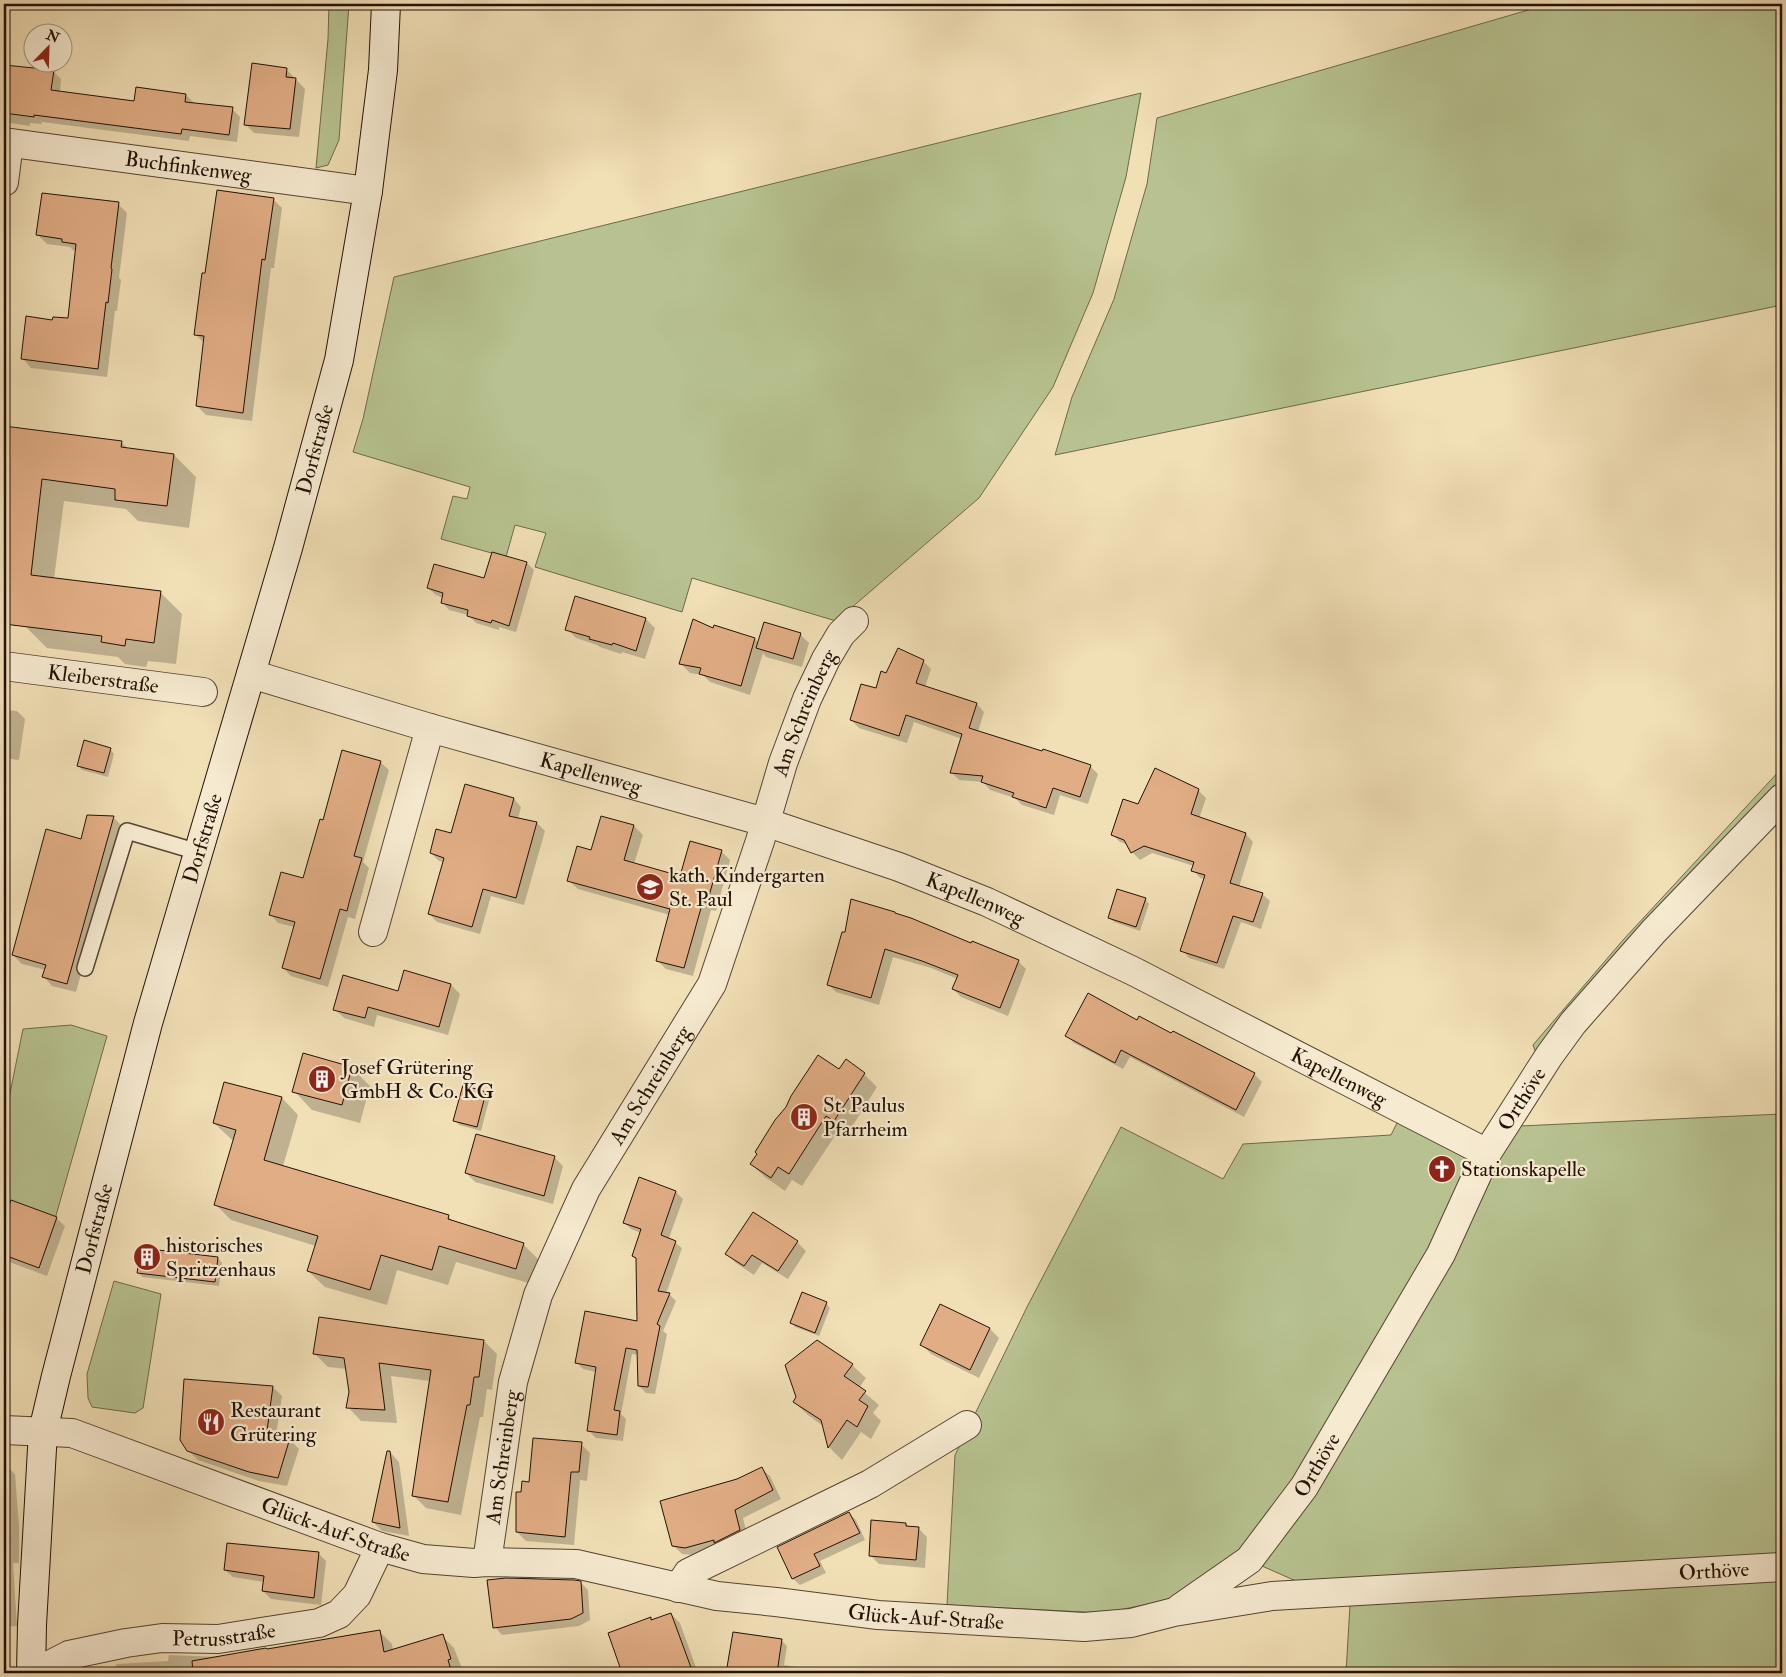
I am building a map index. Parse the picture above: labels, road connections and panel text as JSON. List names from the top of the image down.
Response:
{
  "streets": {
    "street": [
      "Buchfinkenweg",
      "Dorfstraße",
      "Kleiberstraße",
      "Am Schreinberg",
      "Kapellenweg",
      "Orthöve",
      "Glück-Auf-Straße",
      "Petrusstraße"
    ]
  },
  "crossings": [
    ["Buchfinkenweg", "Dorfstraße"],
    ["Dorfstraße", "Kapellenweg"],
    ["Dorfstraße", "Glück-Auf-Straße"],
    ["Dorfstraße", "Petrusstraße"],
    ["Am Schreinberg", "Kapellenweg"],
    ["Am Schreinberg", "Glück-Auf-Straße"],
    ["Kapellenweg", "Orthöve"],
    ["Orthöve", "Glück-Auf-Straße"],
    ["Glück-Auf-Straße", "Petrusstraße"]
  ],
  "places": {
    "school or university": ["kath. Kindergarten St. Paul"],
    "building": ["Josef Grütering GmbH & Co. KG", "St. Paulus Pfarrheim", "historisches Spritzenhaus"],
    "church": ["Stationskapelle"],
    "restaurant": ["Restaurant Grütering"]
  },
  "north": "top right"
}
